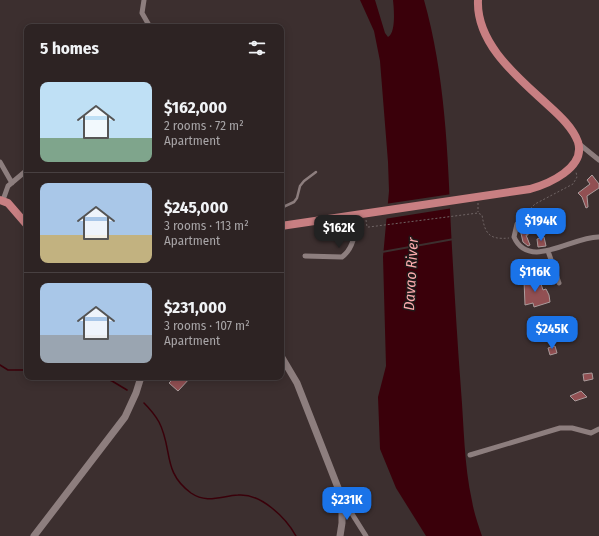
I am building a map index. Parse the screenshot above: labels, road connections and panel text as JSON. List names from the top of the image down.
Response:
{
  "water": ["Davao River"],
  "page": {
    "heading": "5 homes",
    "list": [
      {
        "name": "$162,000",
        "note": "2 rooms · 72 m² · Apartment"
      },
      {
        "name": "$245,000",
        "note": "3 rooms · 113 m² · Apartment"
      },
      {
        "name": "$231,000",
        "note": "3 rooms · 107 m² · Apartment"
      }
    ],
    "price": [
      "$194K",
      "$162K",
      "$116K",
      "$245K",
      "$231K"
    ]
  }
}
